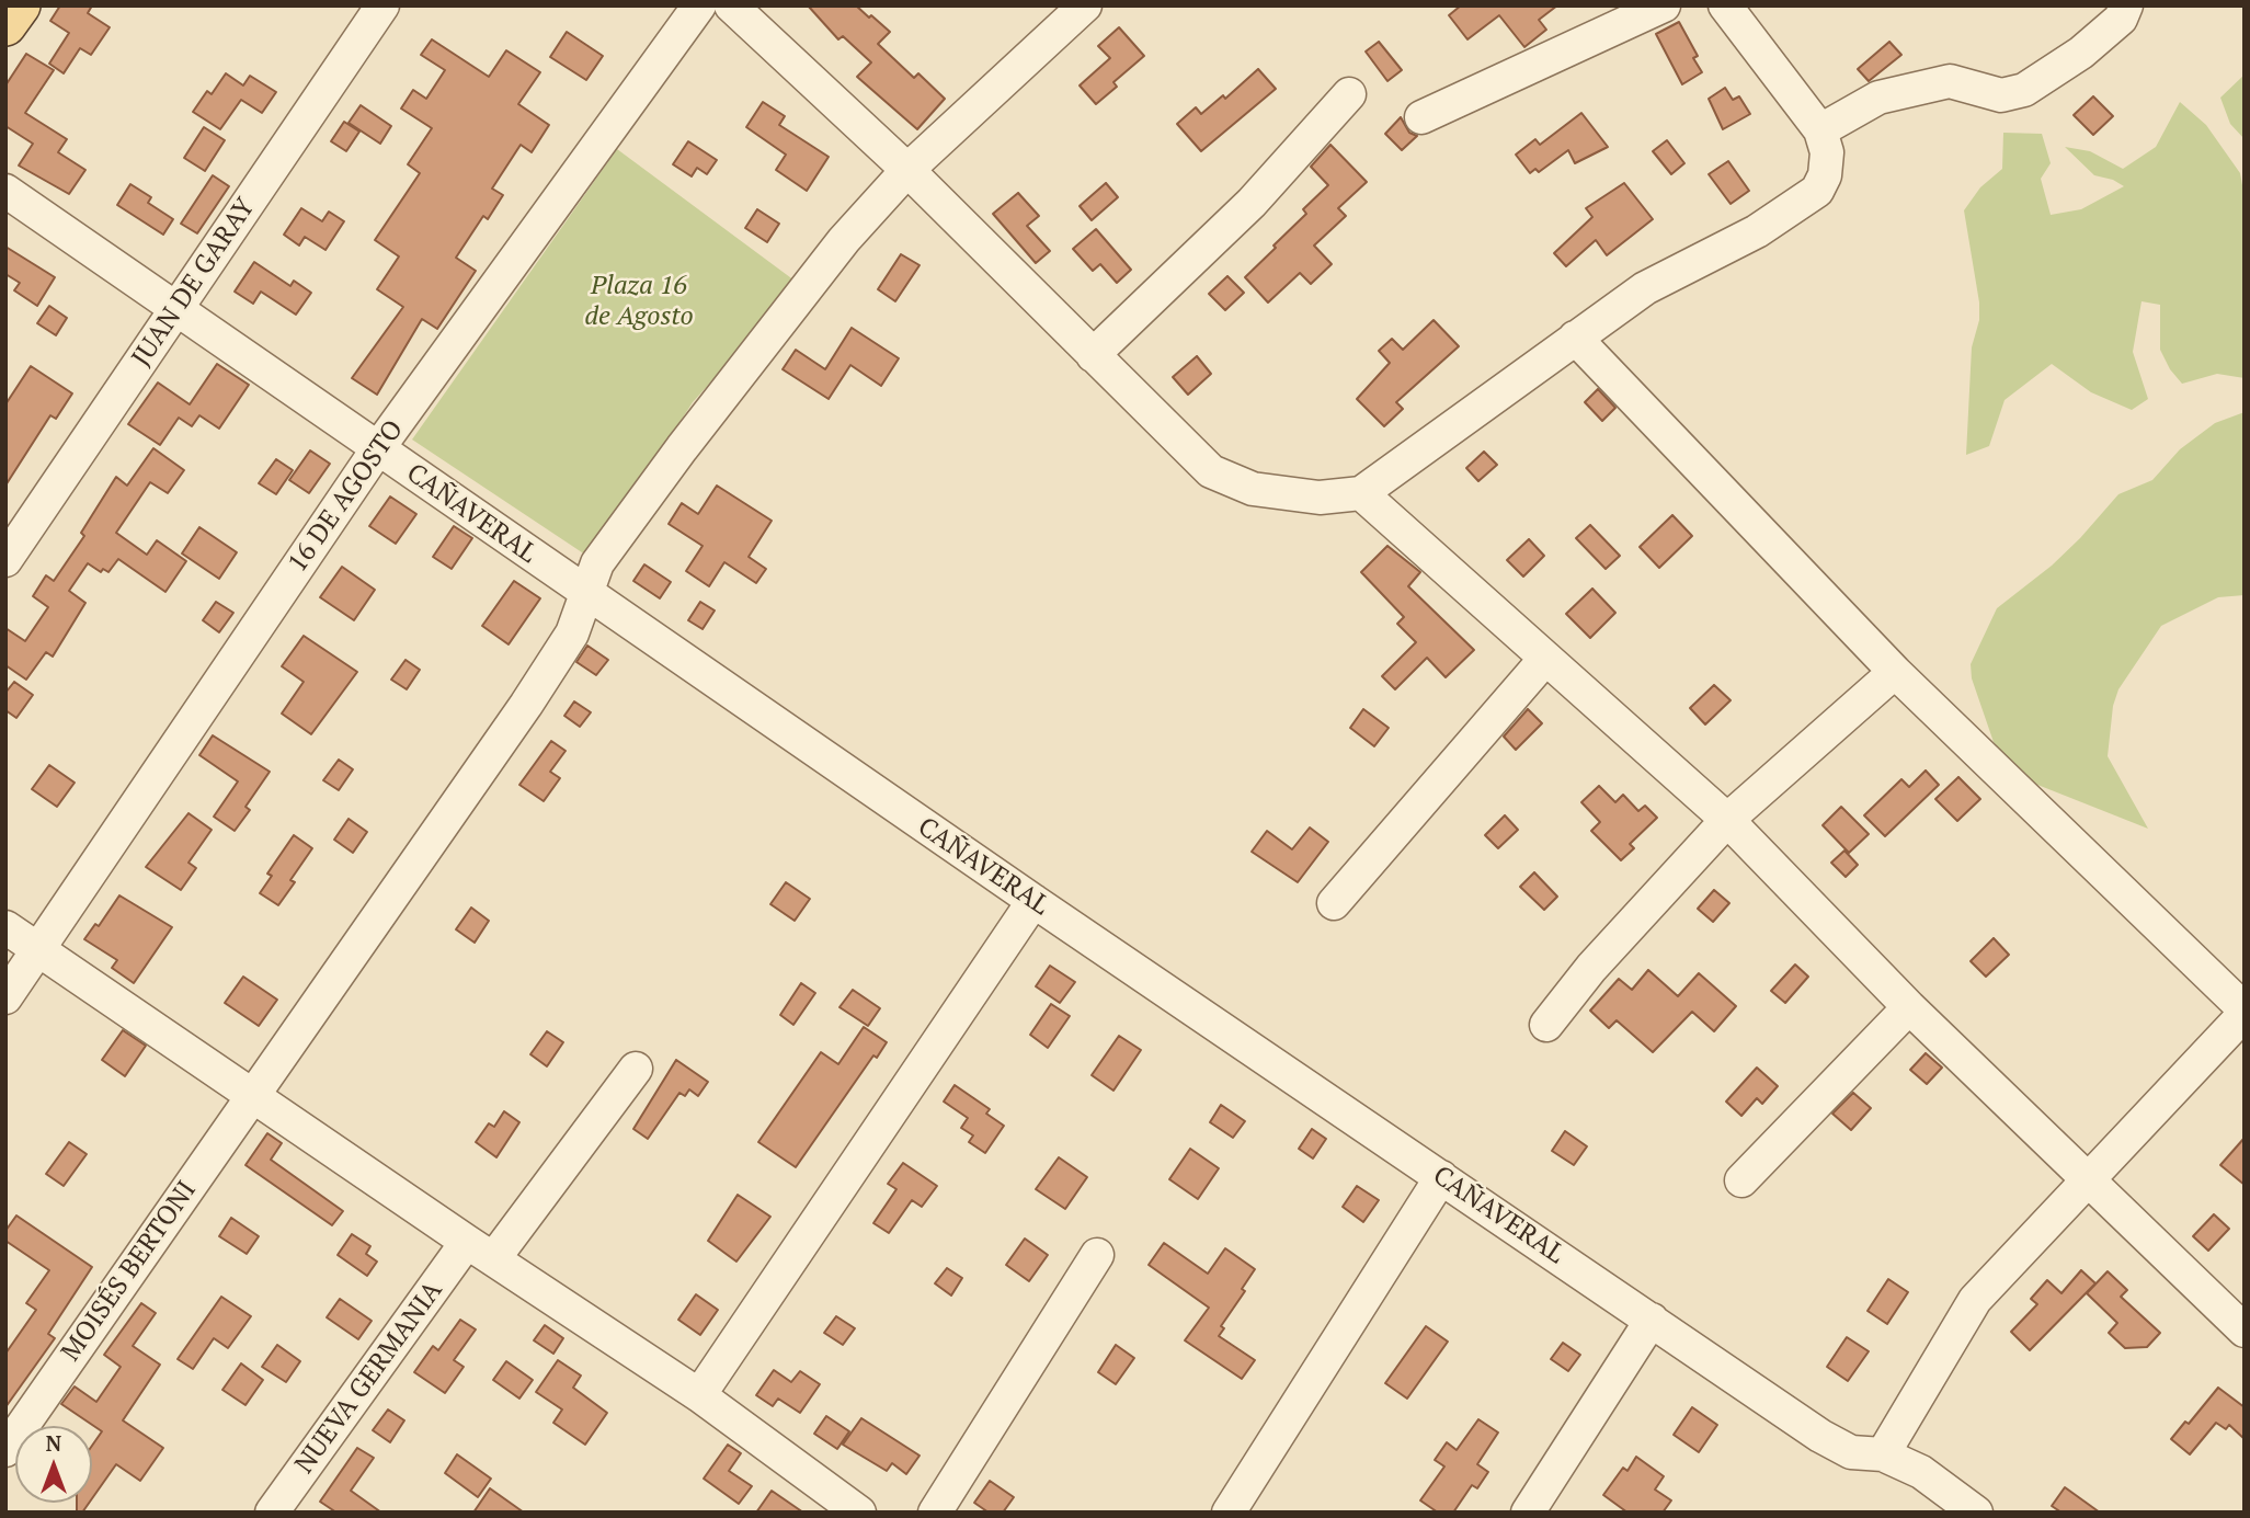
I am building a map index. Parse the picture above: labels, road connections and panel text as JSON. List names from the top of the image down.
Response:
{
  "streets": {
    "street": [
      "JUAN DE GARAY",
      "16 DE AGOSTO",
      "CAÑAVERAL",
      "MOISÉS BERTONI",
      "NUEVA GERMANIA"
    ]
  },
  "crossings": [
    ["JUAN DE GARAY", "CAÑAVERAL"],
    ["16 DE AGOSTO", "CAÑAVERAL"],
    ["CAÑAVERAL", "MOISÉS BERTONI"]
  ],
  "parks": ["Plaza 16 de Agosto"],
  "north": "top"
}
